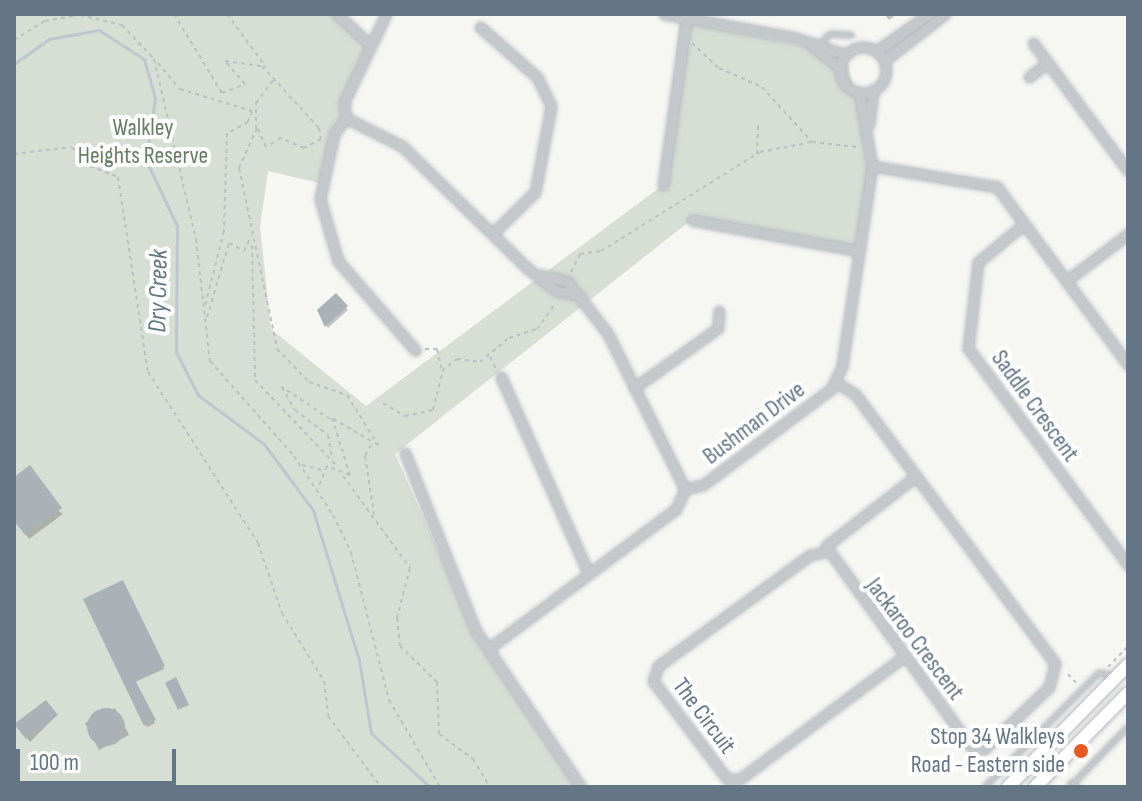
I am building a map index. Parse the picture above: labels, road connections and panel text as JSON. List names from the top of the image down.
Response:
{
  "streets": {
    "street": [
      "Saddle Crescent",
      "Bushman Drive",
      "Jackaroo Crescent",
      "The Circuit"
    ]
  },
  "crossings": [
    ["Jackaroo Crescent", "The Circuit"]
  ],
  "water": ["Dry Creek"],
  "parks": ["Walkley Heights Reserve"],
  "places": ["Stop 34 Walkleys Road - Eastern side"],
  "scale_bar": "100 m"
}
